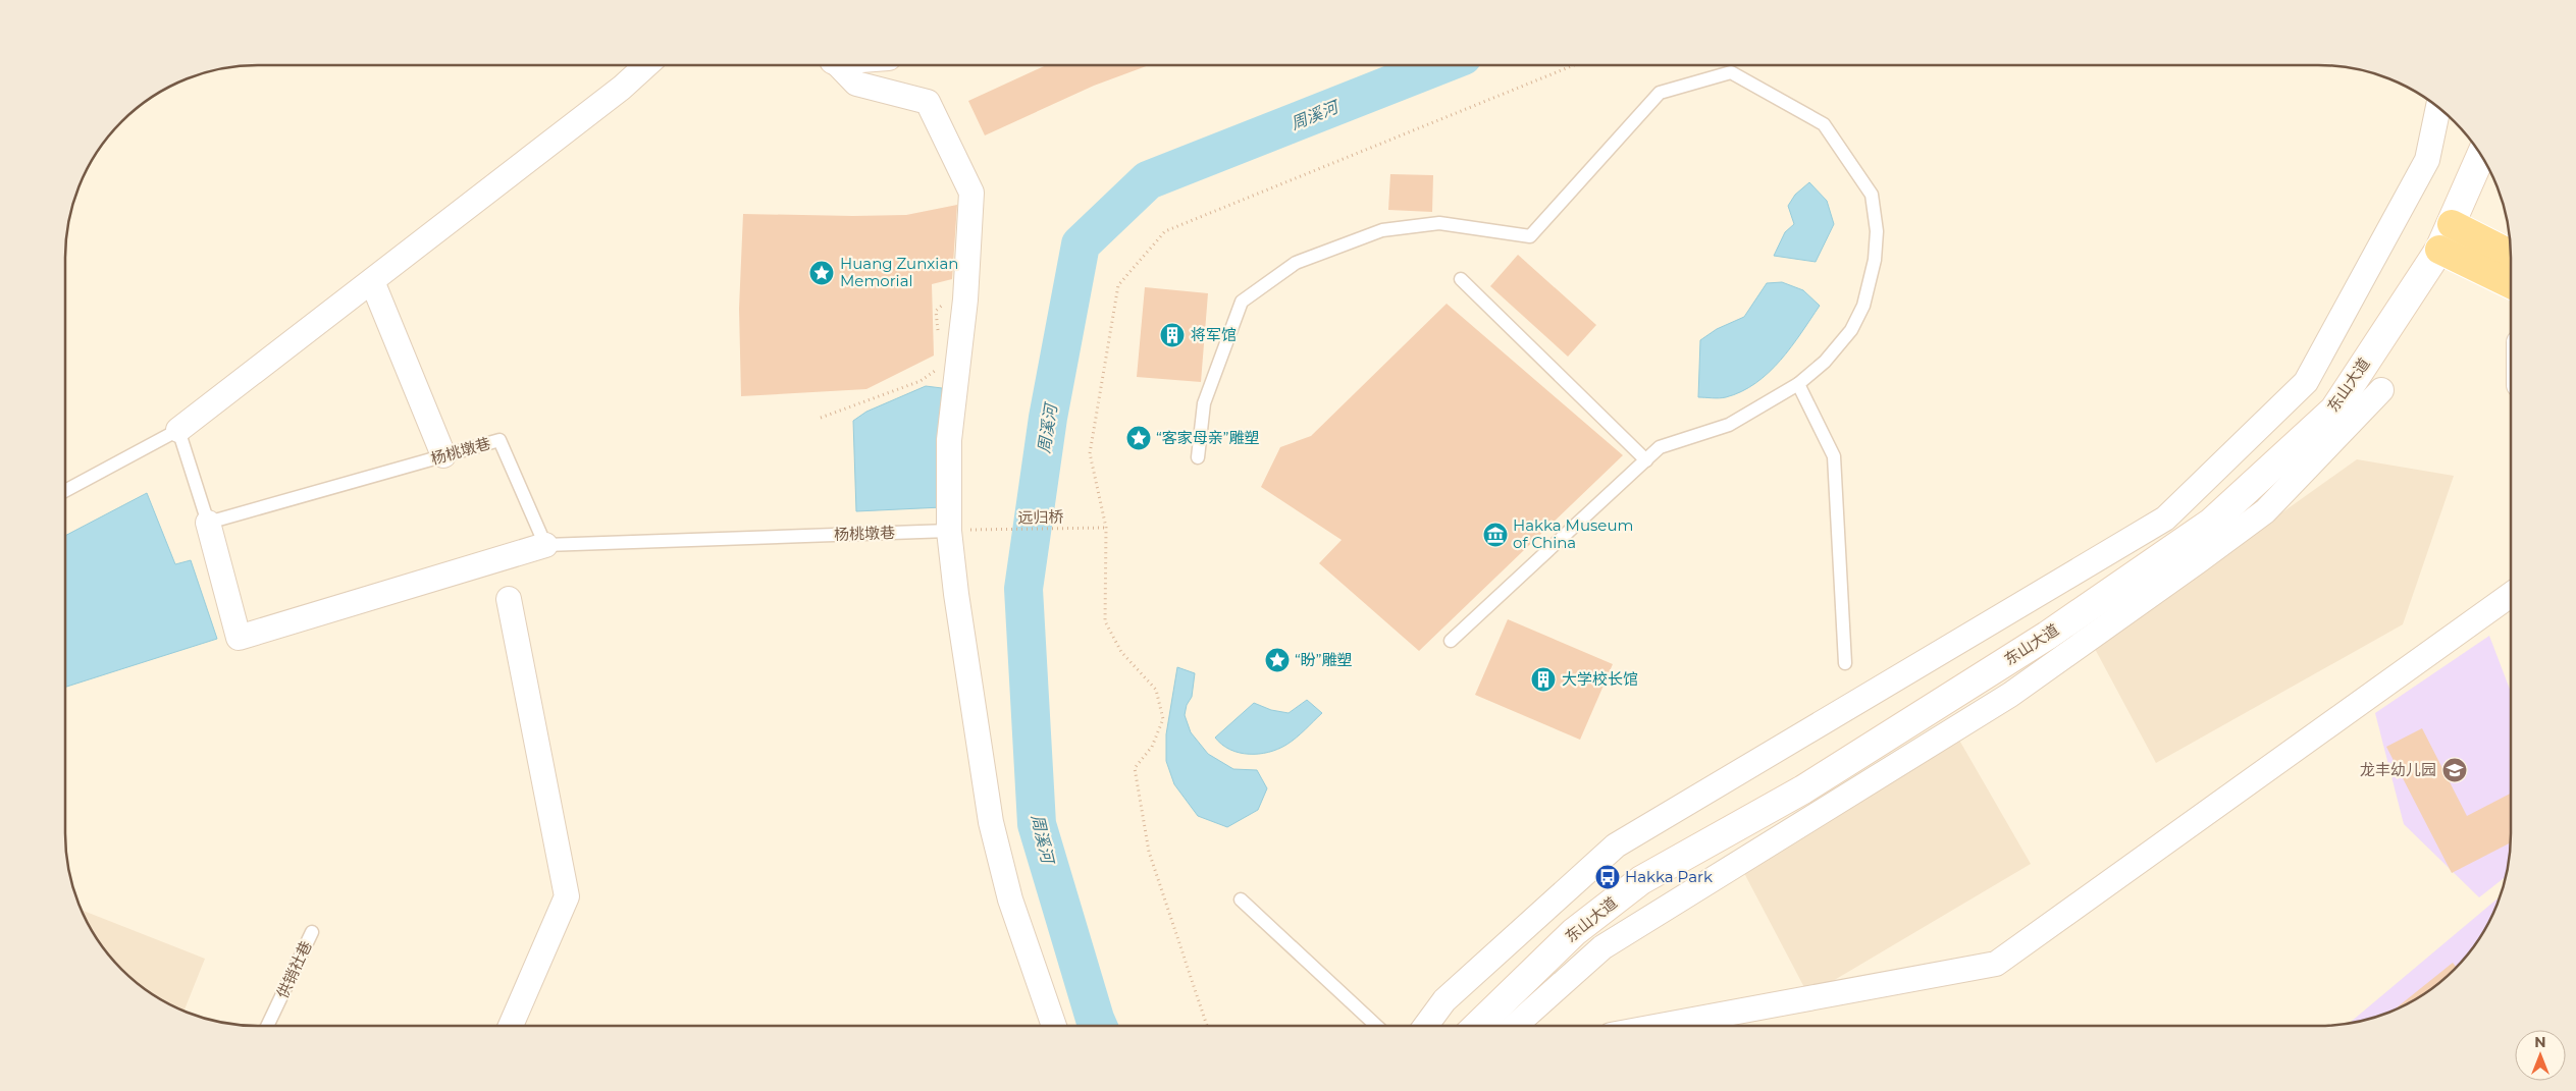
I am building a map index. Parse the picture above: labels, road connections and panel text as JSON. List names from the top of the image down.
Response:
{
  "streets": {
    "main road": ["东山大道"],
    "lane": ["杨桃墩巷", "供销社巷"],
    "path": ["远归桥"]
  },
  "water": ["周溪河"],
  "places": {
    "place": ["Huang Zunxian Memorial", "“客家母亲”雕塑", "“盼”雕塑"],
    "building": ["将军馆", "大学校长馆"],
    "museum": ["Hakka Museum of China"],
    "school or university": ["龙丰幼儿园"],
    "bus stop": ["Hakka Park"]
  },
  "north": "top"
}
